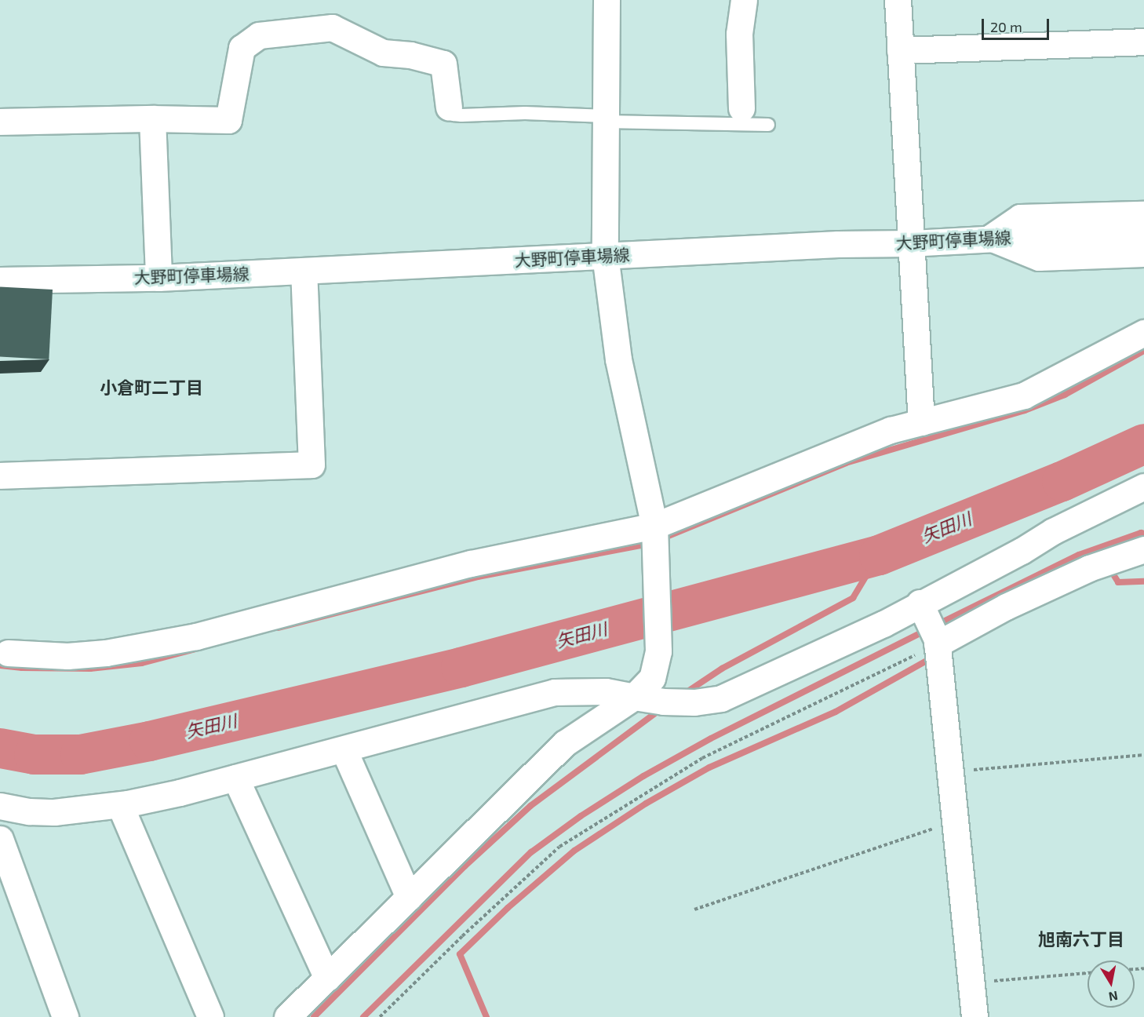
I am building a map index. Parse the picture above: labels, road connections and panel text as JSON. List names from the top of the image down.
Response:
{
  "streets": {
    "street": ["大野町停車場線"]
  },
  "districts": ["小倉町二丁目", "旭南六丁目"],
  "water": ["矢田川"],
  "scale_bar": "20 m",
  "north": "bottom"
}
